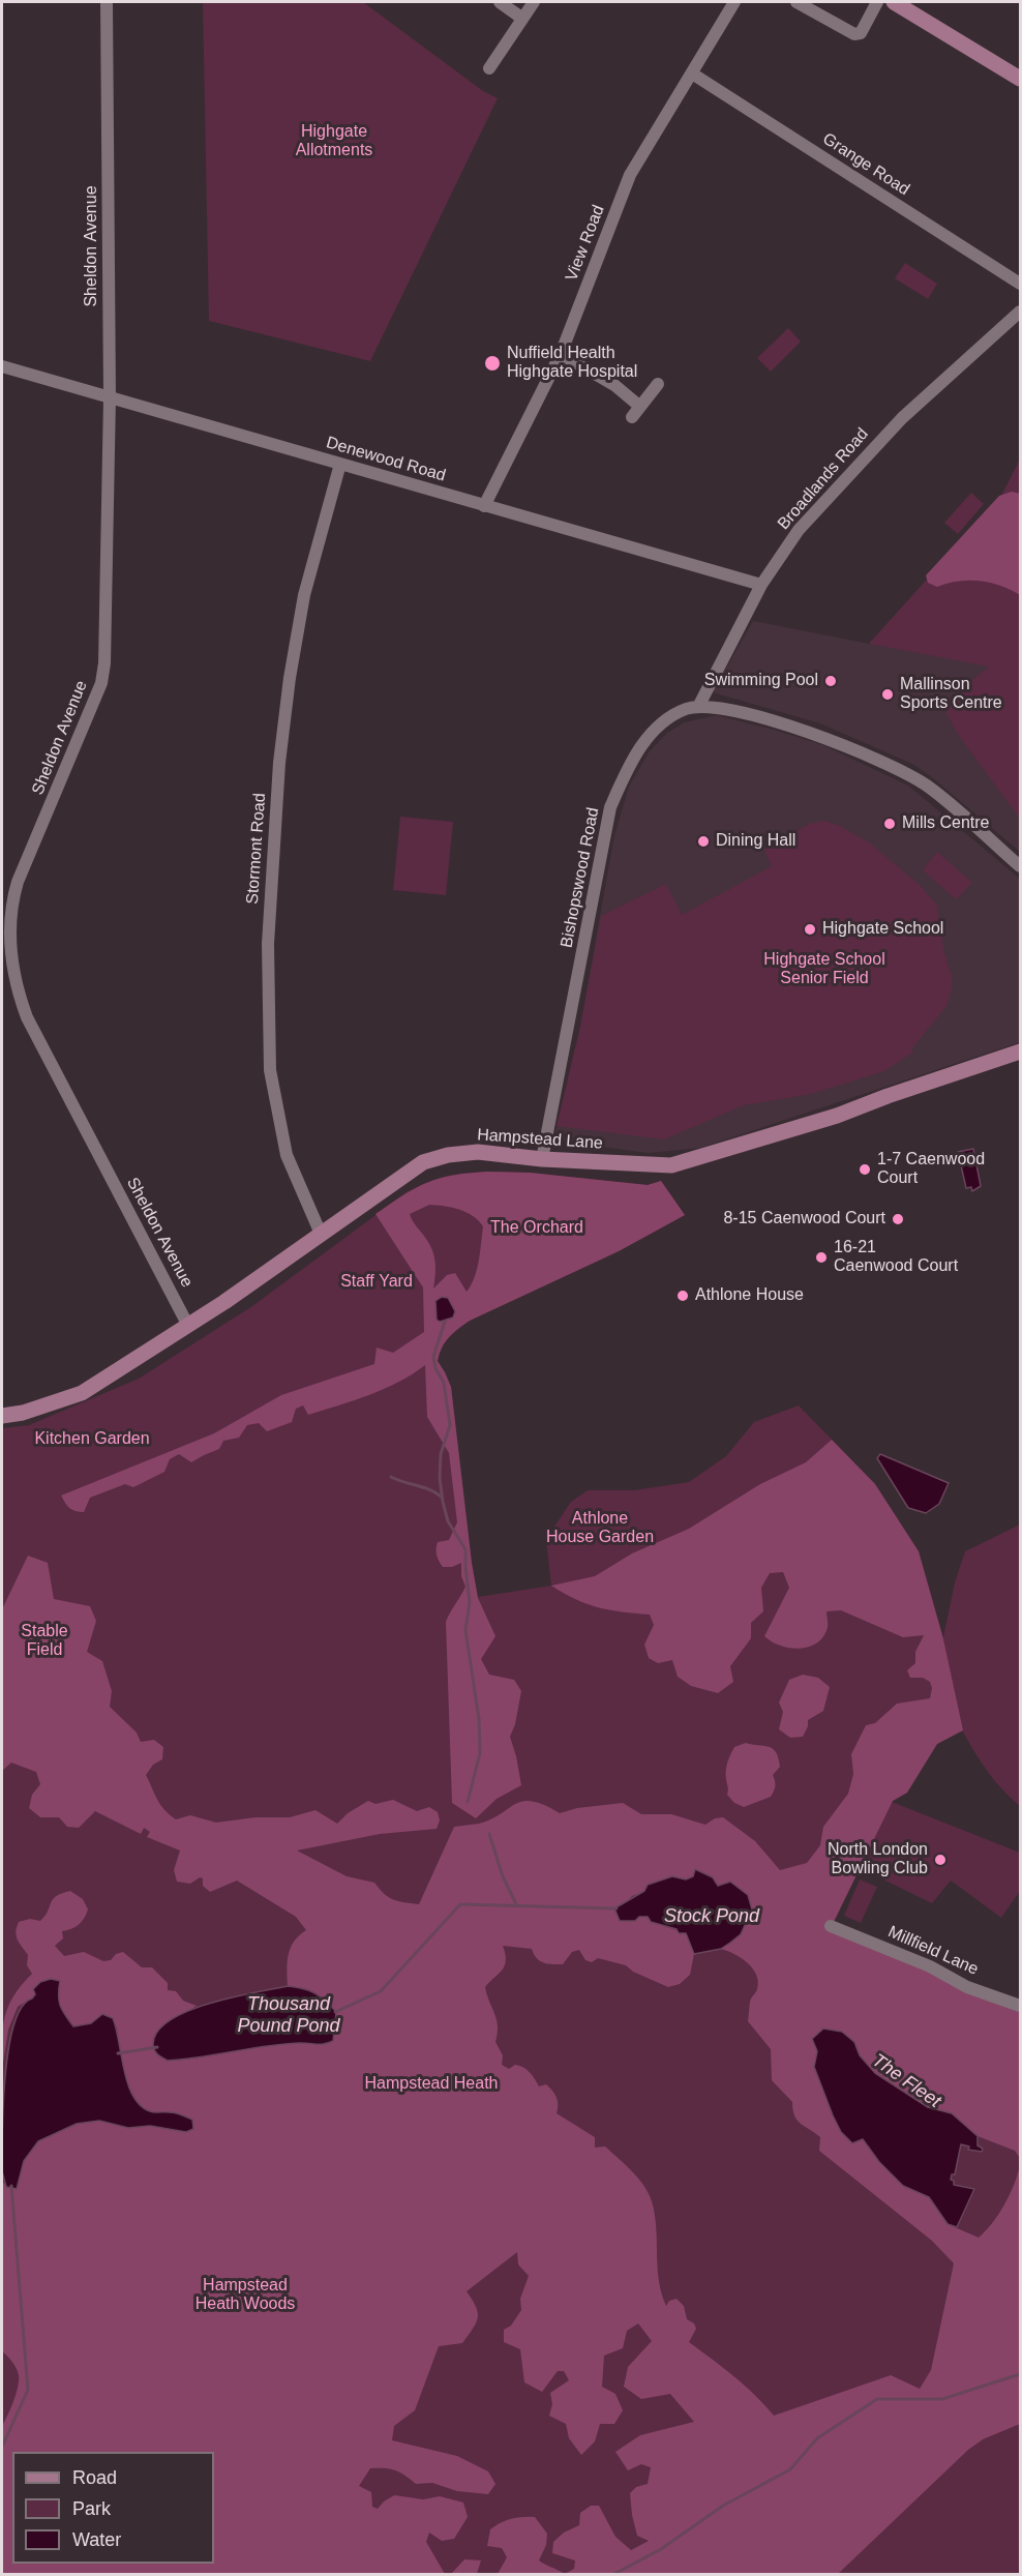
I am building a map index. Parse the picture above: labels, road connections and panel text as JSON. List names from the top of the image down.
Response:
{
  "streets": {
    "main road": ["Hampstead Lane"],
    "street": [
      "Grange Road",
      "View Road",
      "Sheldon Avenue",
      "Denewood Road",
      "Broadlands Road",
      "Stormont Road",
      "Bishopswood Road",
      "Millfield Lane"
    ]
  },
  "crossings": [
    ["Grange Road", "View Road"],
    ["View Road", "Denewood Road"],
    ["Sheldon Avenue", "Denewood Road"],
    ["Sheldon Avenue", "Hampstead Lane"],
    ["Denewood Road", "Broadlands Road"],
    ["Denewood Road", "Stormont Road"],
    ["Broadlands Road", "Bishopswood Road"],
    ["Stormont Road", "Hampstead Lane"],
    ["Bishopswood Road", "Hampstead Lane"]
  ],
  "water": ["Stock Pond", "Thousand Pound Pond", "The Fleet"],
  "parks": [
    "Highgate Allotments",
    "Highgate School Senior Field",
    "The Orchard",
    "Staff Yard",
    "Kitchen Garden",
    "Athlone House Garden",
    "Stable Field",
    "Hampstead Heath",
    "Hampstead Heath Woods"
  ],
  "places": [
    "Nuffield Health Highgate Hospital",
    "Swimming Pool",
    "Mallinson Sports Centre",
    "Mills Centre",
    "Dining Hall",
    "Highgate School",
    "1-7 Caenwood Court",
    "8-15 Caenwood Court",
    "16-21 Caenwood Court",
    "Athlone House",
    "North London Bowling Club"
  ],
  "legend": ["Road", "Park", "Water"]
}
